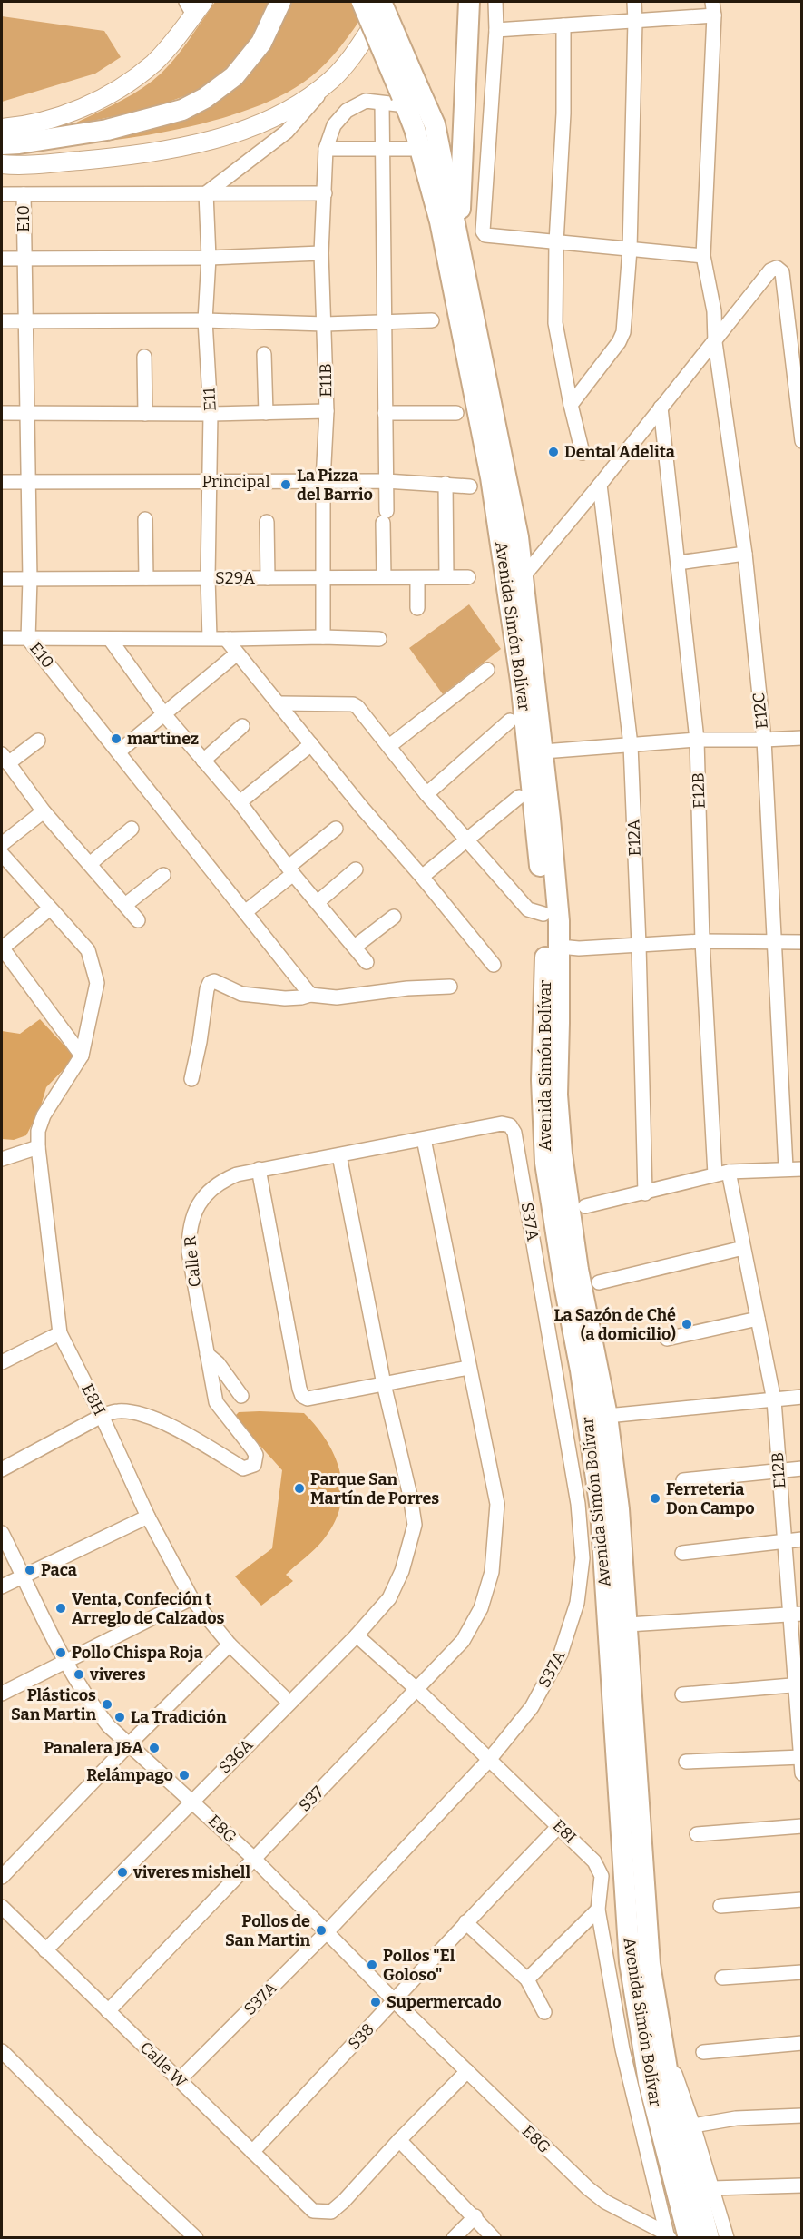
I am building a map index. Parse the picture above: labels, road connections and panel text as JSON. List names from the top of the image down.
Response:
{
  "streets": {
    "highway": ["Avenida Simón Bolívar"],
    "street": [
      "E10",
      "E11B",
      "E11",
      "Principal",
      "S29A",
      "E12C",
      "E12B",
      "E12A",
      "S37A",
      "Calle R",
      "E8H",
      "S36A",
      "S37",
      "E8G",
      "E8I",
      "S38",
      "Calle W"
    ]
  },
  "crossings": [
    ["E10", "Principal"],
    ["E10", "S29A"],
    ["E11B", "Principal"],
    ["E11B", "S29A"],
    ["E11", "Principal"],
    ["E11", "S29A"],
    ["Avenida Simón Bolívar", "E8G"],
    ["Avenida Simón Bolívar", "E8I"],
    ["S37A", "Calle R"],
    ["S37A", "E8G"],
    ["S37A", "E8I"],
    ["S37A", "Calle W"],
    ["Calle R", "E8H"],
    ["Calle R", "S36A"],
    ["Calle R", "S37"],
    ["E8H", "S36A"],
    ["S36A", "E8G"],
    ["S36A", "E8I"],
    ["S36A", "Calle W"],
    ["S37", "E8G"],
    ["S37", "E8I"],
    ["S37", "Calle W"],
    ["E8G", "E8I"],
    ["E8G", "S38"],
    ["E8I", "S38"],
    ["S38", "Calle W"]
  ],
  "places": [
    "Dental Adelita",
    "La Pizza del Barrio",
    "martinez",
    "La Sazón de Ché (a domicilio)",
    "Parque San Martín de Porres",
    "Ferreteria Don Campo",
    "Paca",
    "Venta, Confeción t Arreglo de Calzados",
    "Pollo Chispa Roja",
    "viveres",
    "Plásticos San Martin",
    "La Tradición",
    "Panalera J&A",
    "Relámpago",
    "viveres mishell",
    "Pollos de San Martin",
    "Pollos \"El Goloso\"",
    "Supermercado"
  ]
}
